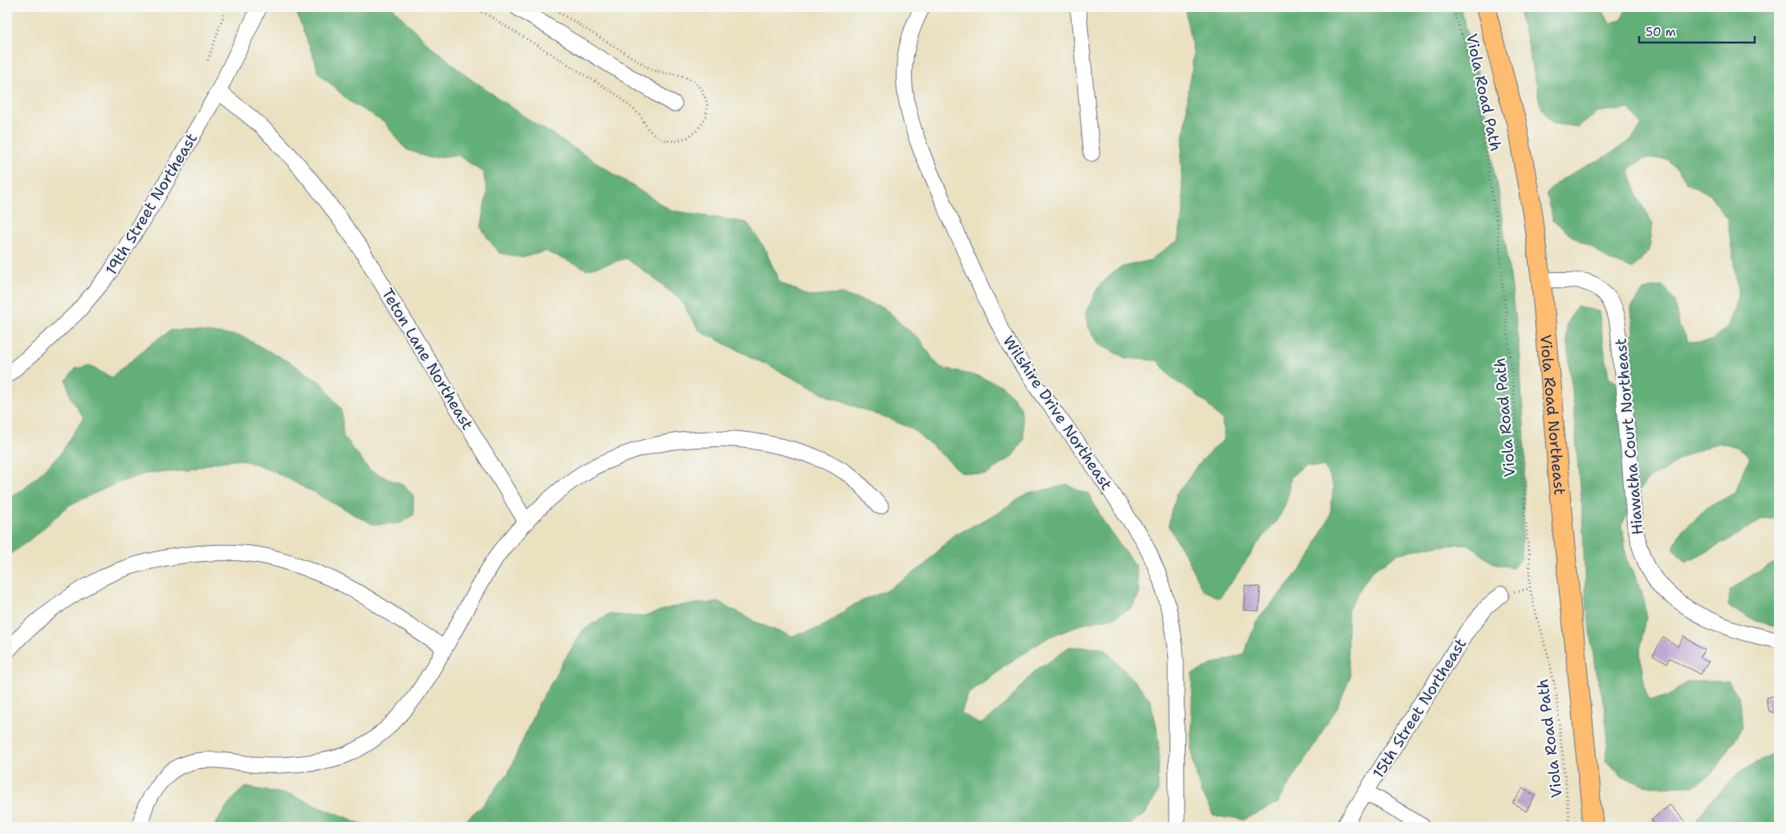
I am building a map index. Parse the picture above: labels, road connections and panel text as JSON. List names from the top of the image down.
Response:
{
  "streets": {
    "main road": ["Viola Road Northeast"],
    "street": [
      "19th Street Northeast",
      "Teton Lane Northeast",
      "Wilshire Drive Northeast",
      "Hiawatha Court Northeast",
      "15th Street Northeast"
    ],
    "path": ["Viola Road Path"]
  },
  "crossings": [
    ["19th Street Northeast", "Teton Lane Northeast"],
    ["Viola Road Northeast", "Hiawatha Court Northeast"]
  ],
  "scale_bar": "50 m"
}
